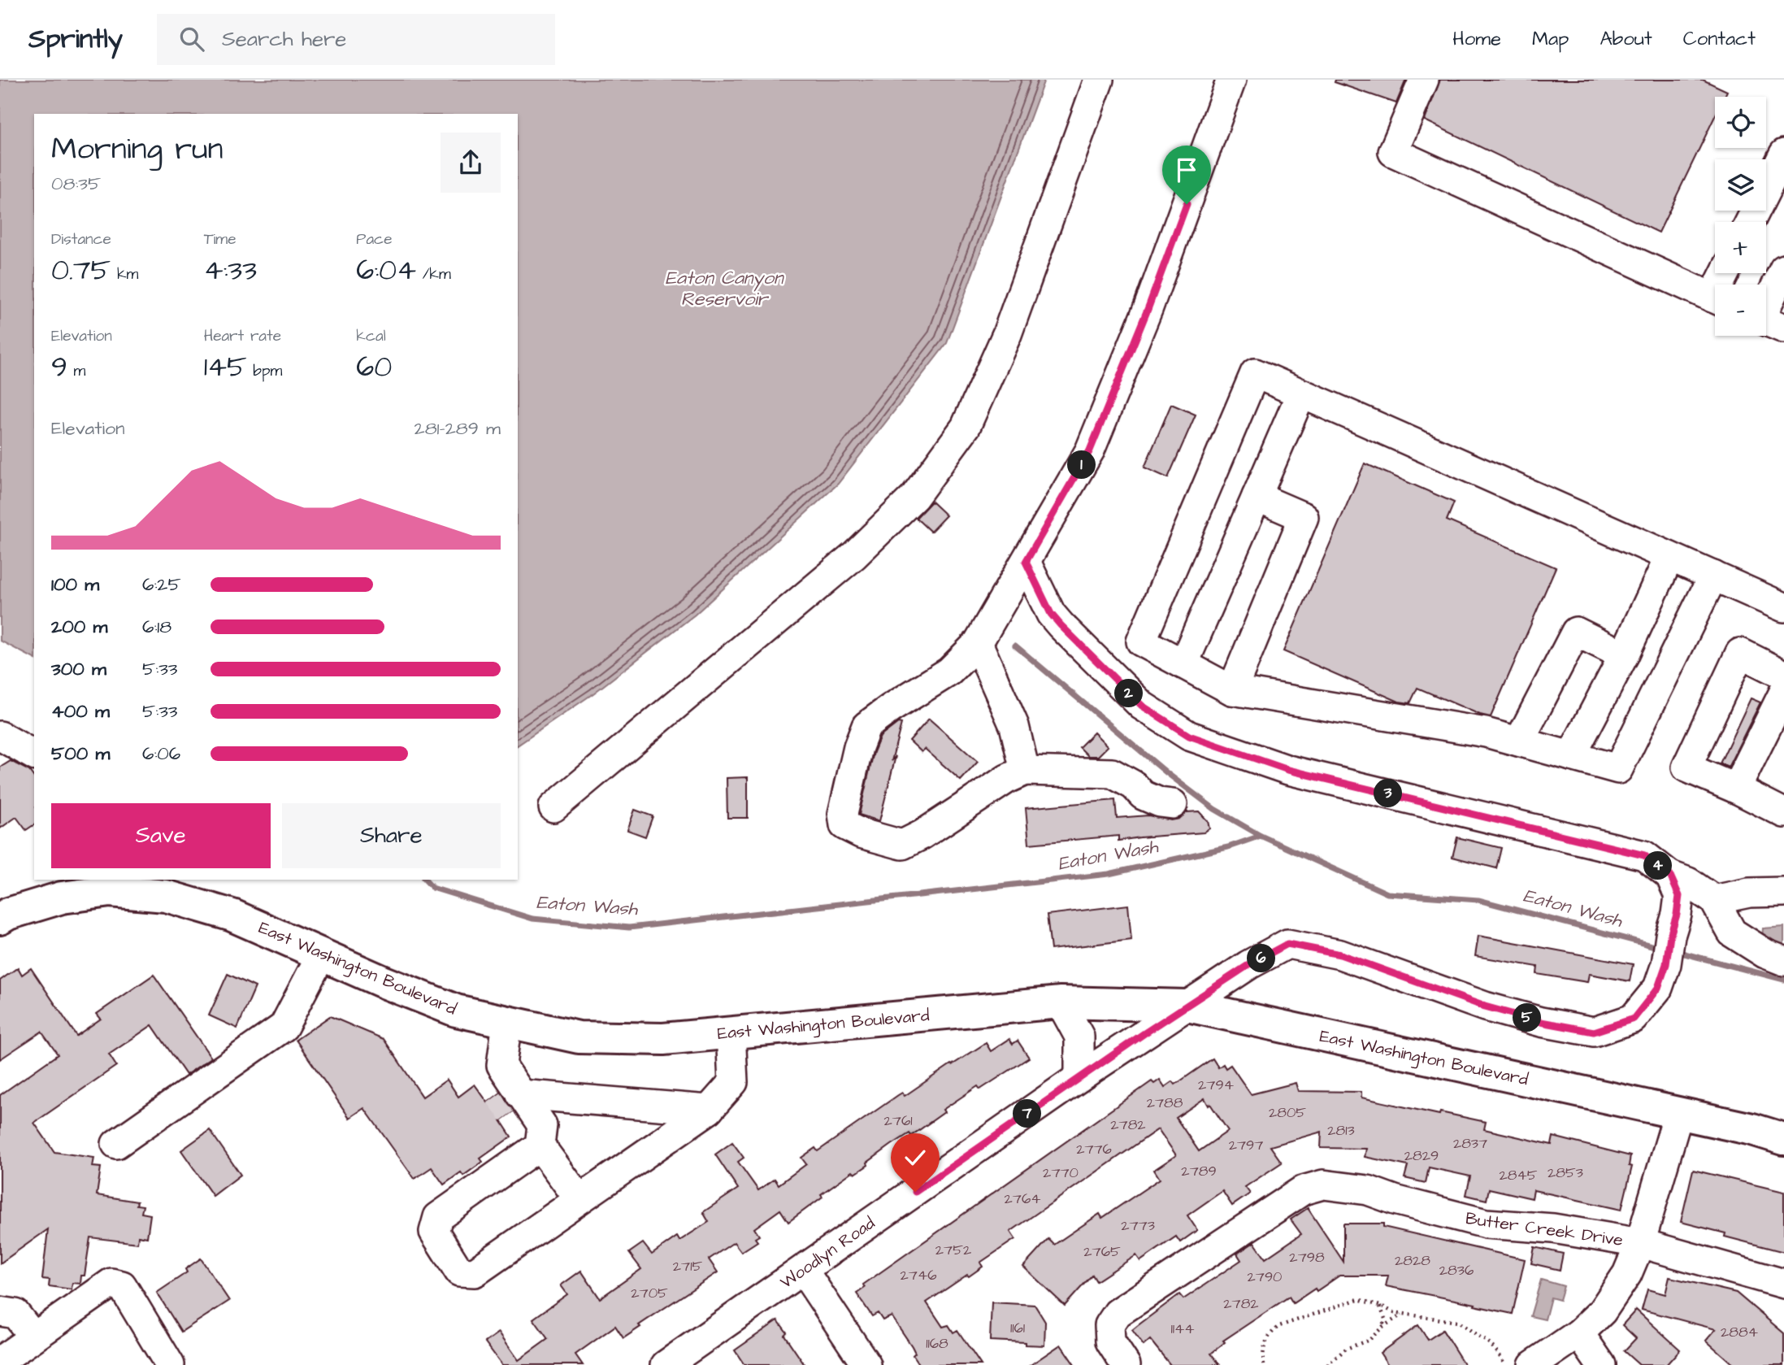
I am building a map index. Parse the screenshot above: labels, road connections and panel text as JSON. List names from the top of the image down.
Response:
{
  "streets": {
    "main road": ["East Washington Boulevard"],
    "street": ["Butter Creek Drive", "Woodlyn Road"]
  },
  "crossings": [
    ["East Washington Boulevard", "Woodlyn Road"]
  ],
  "water": ["Eaton Canyon Reservoir", "Eaton Wash"],
  "house_numbers": [
    "2794",
    "2788",
    "2805",
    "2761",
    "2782",
    "2813",
    "2837",
    "2797",
    "2776",
    "2829",
    "2789",
    "2770",
    "2853",
    "2845",
    "2764",
    "2773",
    "2752",
    "2765",
    "2798",
    "2828",
    "2715",
    "2836",
    "2746",
    "2790",
    "2705",
    "2782",
    "1161",
    "1144",
    "2884",
    "1168"
  ],
  "page": {
    "header": "Sprintly",
    "search": "Search here",
    "nav": [
      "Home",
      "Map",
      "About",
      "Contact"
    ],
    "map_buttons": ["+", "−"],
    "heading": ["Morning run", "08:35"],
    "stats": [
      ["Distance", "0.75 km"],
      ["Time", "4:33"],
      ["Pace", "6:04 /km"],
      ["Elevation", "9 m"],
      ["Heart rate", "145 bpm"],
      ["kcal", "60"]
    ],
    "chart": ["Elevation", "281–289 m"],
    "pins": [
      "1",
      "2",
      "3",
      "4",
      "6",
      "5",
      "7"
    ],
    "list": [
      {
        "name": "100 m",
        "note": "6:25"
      },
      {
        "name": "200 m",
        "note": "6:18"
      },
      {
        "name": "300 m",
        "note": "5:33"
      },
      {
        "name": "400 m",
        "note": "5:33"
      },
      {
        "name": "500 m",
        "note": "6:06"
      }
    ],
    "buttons": ["Save", "Share"]
  }
}
